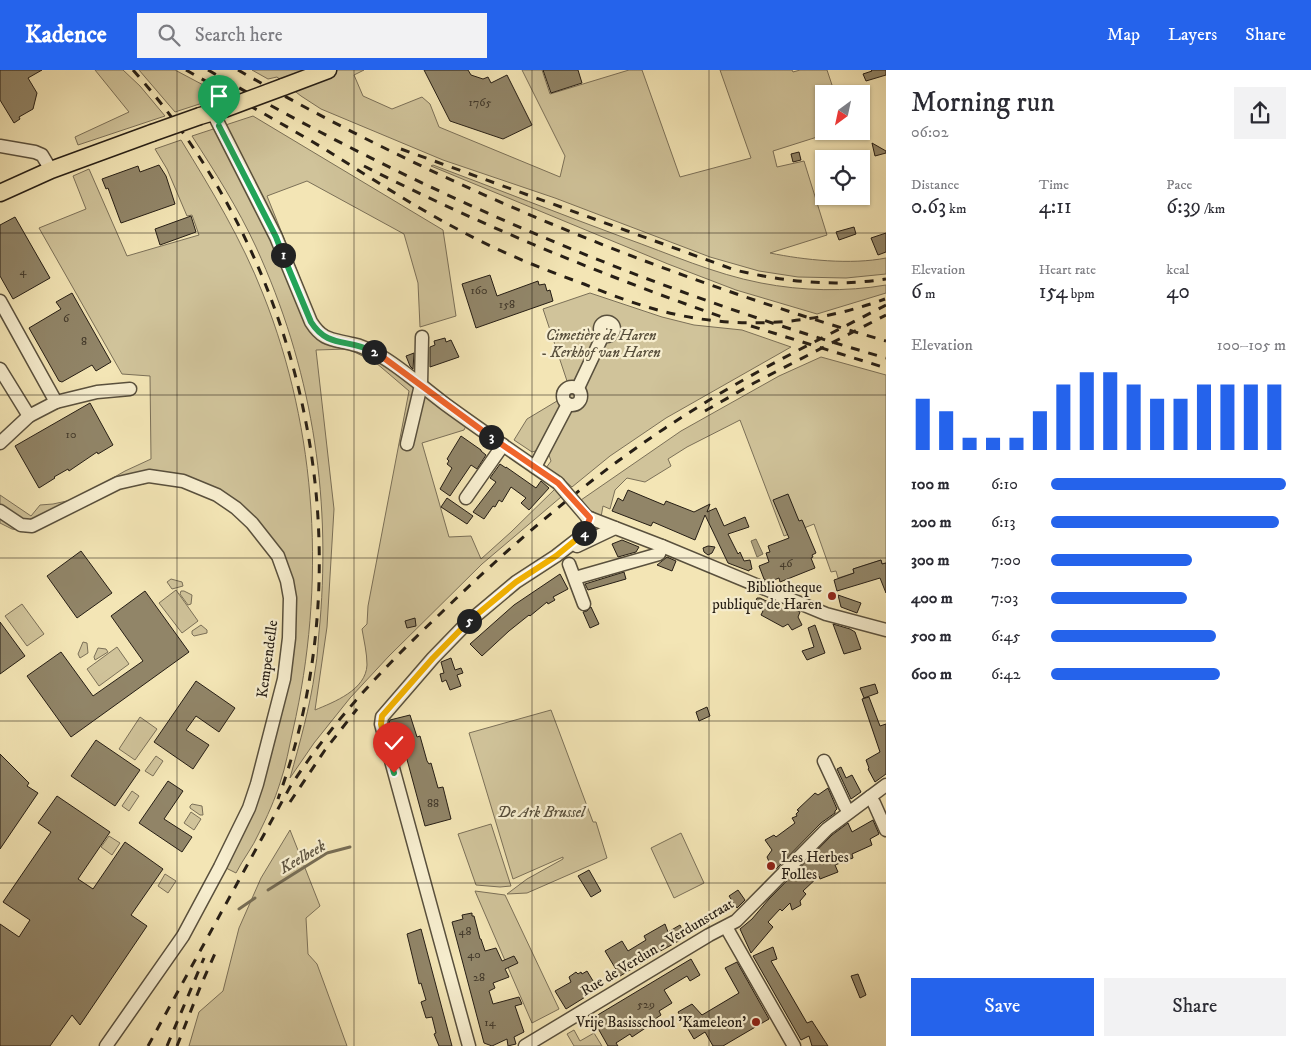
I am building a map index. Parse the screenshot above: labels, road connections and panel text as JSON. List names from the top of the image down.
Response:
{
  "streets": {
    "street": ["Kempendelle", "Rue de Verdun - Verdunstraat"]
  },
  "water": ["Keelbeek"],
  "parks": ["Cimetière de Haren - Kerkhof van Haren", "De Ark Brussel"],
  "places": ["Bibliotheque publique de Haren", "Les Herbes Folles", "Vrije Basisschool 'Kameleon'"],
  "house_numbers": [
    "1765",
    "4",
    "160",
    "158",
    "6",
    "8",
    "10",
    "46",
    "88",
    "48",
    "40",
    "28",
    "529",
    "14"
  ],
  "north": "bottom left",
  "page": {
    "header": "Kadence",
    "search": "Search here",
    "nav": ["Map", "Layers", "Share"],
    "heading": ["Morning run", "06:02"],
    "stats": [
      ["Distance", "0.63 km"],
      ["Time", "4:11"],
      ["Pace", "6:39 /km"],
      ["Elevation", "6 m"],
      ["Heart rate", "154 bpm"],
      ["kcal", "40"]
    ],
    "pins": [
      "1",
      "2",
      "3",
      "4",
      "5"
    ],
    "chart": ["Elevation", "100–105 m"],
    "list": [
      {
        "name": "100 m",
        "note": "6:10"
      },
      {
        "name": "200 m",
        "note": "6:13"
      },
      {
        "name": "300 m",
        "note": "7:00"
      },
      {
        "name": "400 m",
        "note": "7:03"
      },
      {
        "name": "500 m",
        "note": "6:45"
      },
      {
        "name": "600 m",
        "note": "6:42"
      }
    ],
    "buttons": ["Save", "Share"]
  }
}
